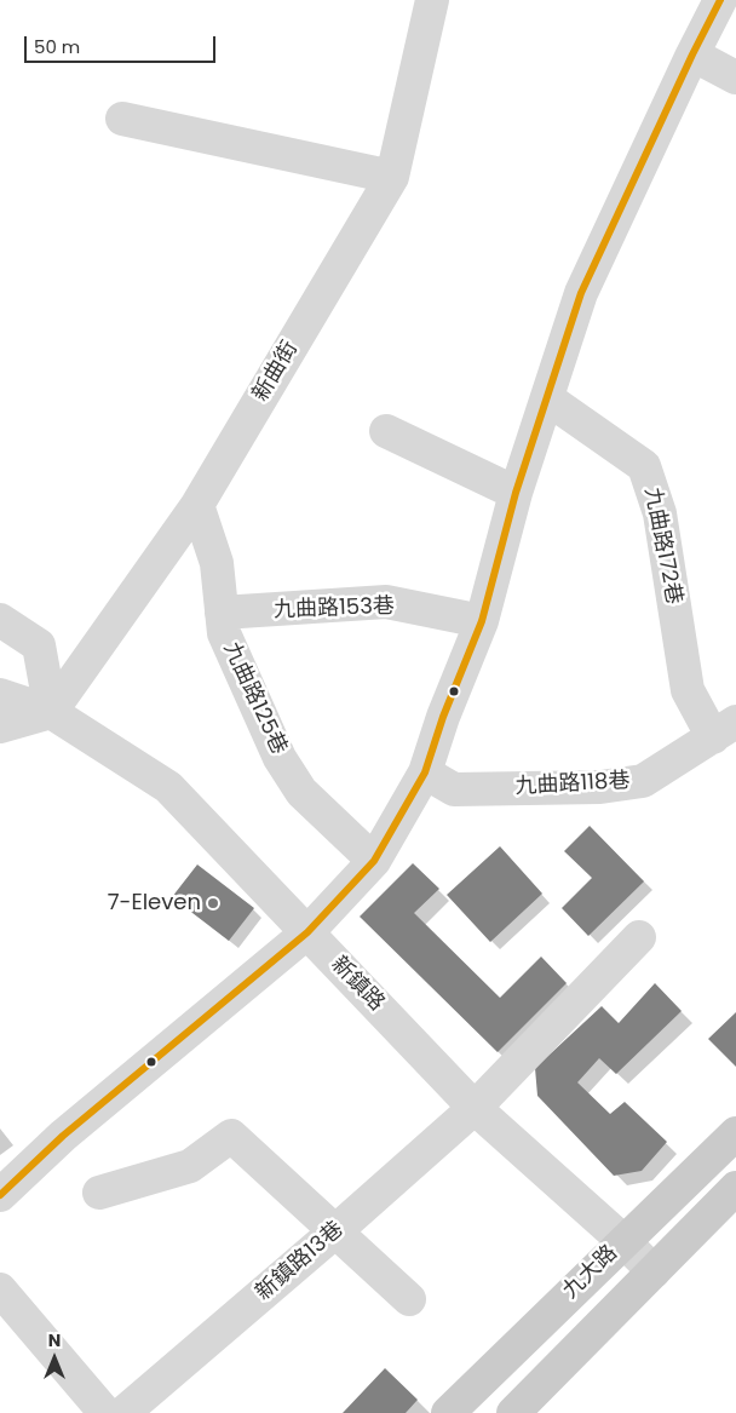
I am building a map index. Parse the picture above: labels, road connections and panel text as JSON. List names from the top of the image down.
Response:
{
  "streets": {
    "main road": ["九大路"],
    "street": [
      "新曲街",
      "九曲路172巷",
      "九曲路153巷",
      "九曲路125巷",
      "九曲路118巷",
      "新鎮路",
      "新鎮路13巷"
    ]
  },
  "crossings": [
    ["新曲街", "九曲路125巷"],
    ["新曲街", "新鎮路"],
    ["九曲路172巷", "九曲路118巷"],
    ["九曲路153巷", "九曲路125巷"],
    ["新鎮路", "新鎮路13巷"],
    ["新鎮路", "九大路"]
  ],
  "places": ["7-Eleven"],
  "scale_bar": "50 m",
  "north": "top"
}
